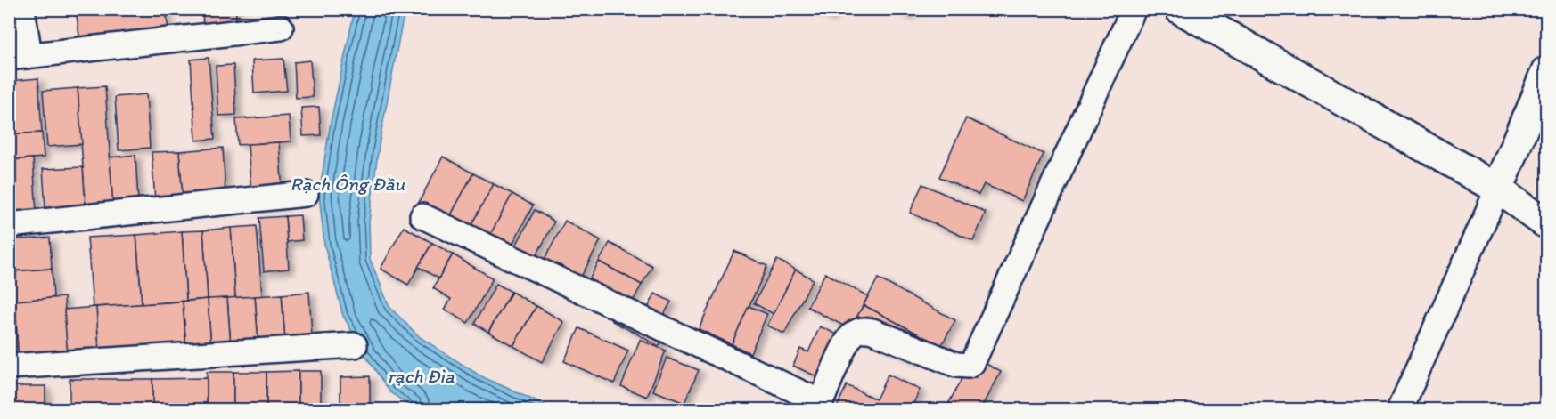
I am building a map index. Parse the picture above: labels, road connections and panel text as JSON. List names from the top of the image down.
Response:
{
  "water": ["Rạch Ông Đầu", "rạch Đìa"]
}
